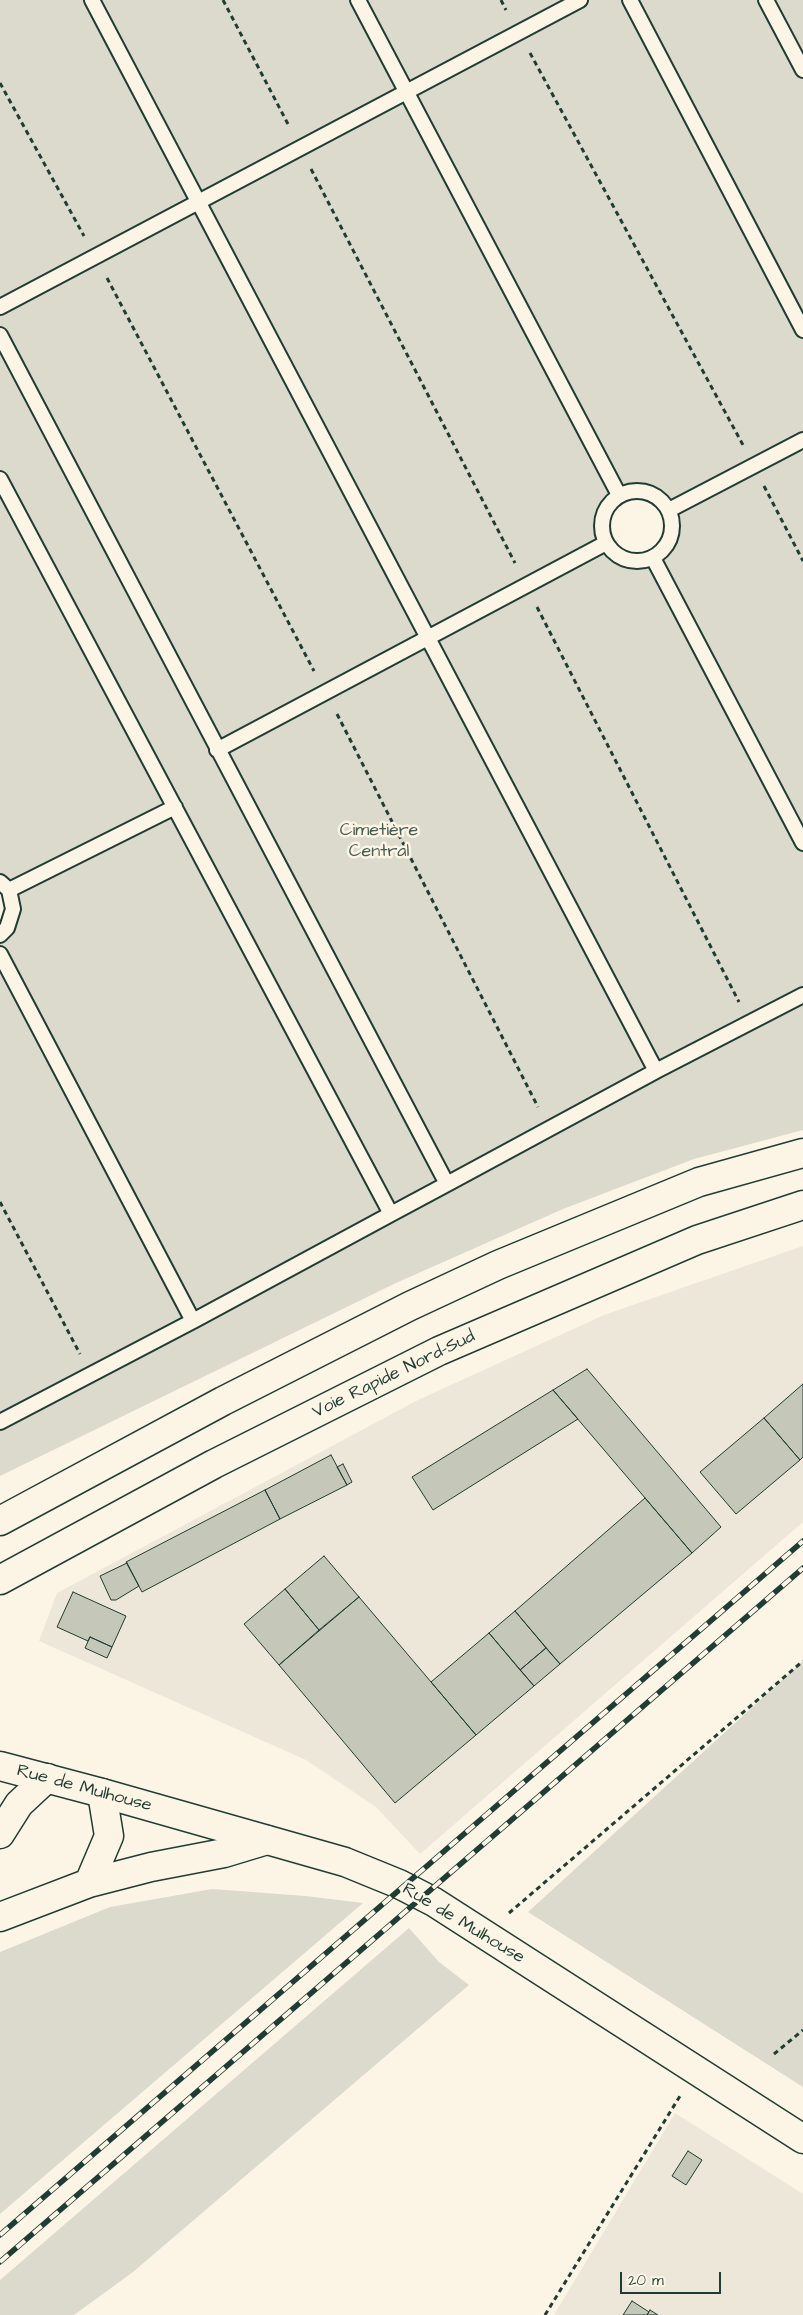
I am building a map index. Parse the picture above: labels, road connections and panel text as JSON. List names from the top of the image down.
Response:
{
  "streets": {
    "main road": ["Voie Rapide Nord-Sud", "Rue de Mulhouse"]
  },
  "parks": ["Cimetière Central"],
  "scale_bar": "20 m"
}
